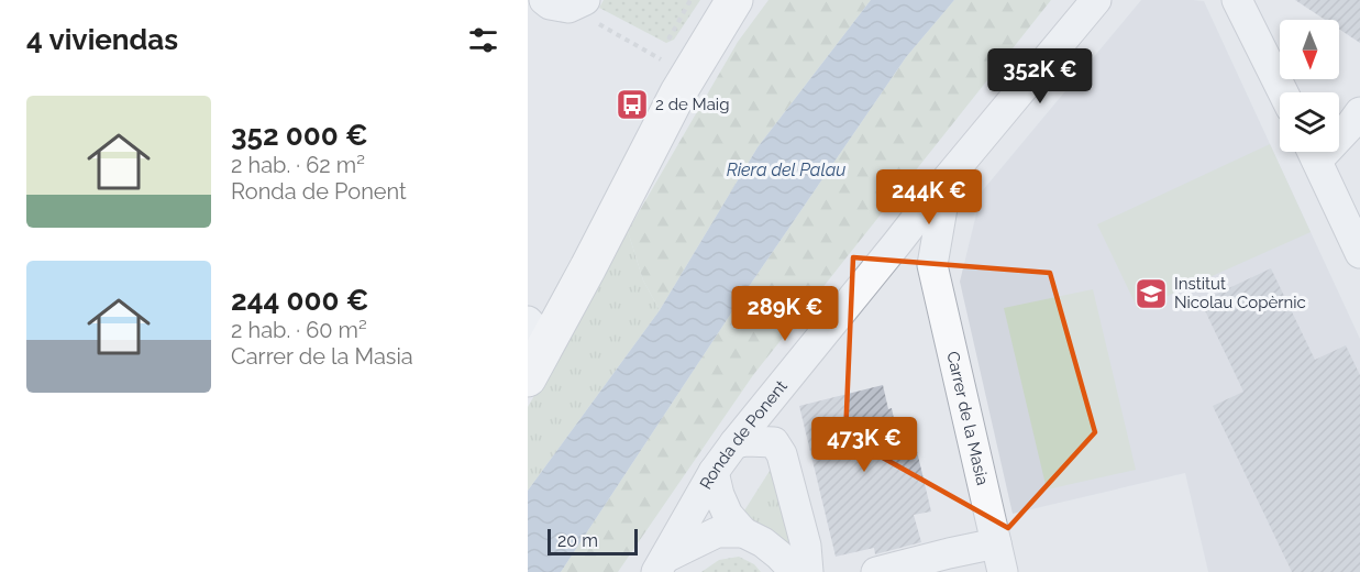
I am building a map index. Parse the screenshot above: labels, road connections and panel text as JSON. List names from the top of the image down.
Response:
{
  "streets": {
    "street": ["Carrer de la Masia", "Ronda de Ponent"]
  },
  "crossings": [
    ["Carrer de la Masia", "Ronda de Ponent"]
  ],
  "water": ["Riera del Palau"],
  "places": {
    "bus stop": ["2 de Maig"],
    "school or university": ["Institut Nicolau Copèrnic"]
  },
  "scale_bar": "20 m",
  "north": "bottom",
  "page": {
    "heading": "4 viviendas",
    "price": [
      "352K €",
      "244K €",
      "289K €",
      "473K €"
    ],
    "list": [
      {
        "name": "352 000 €",
        "note": "2 hab. · 62 m² · Ronda de Ponent"
      },
      {
        "name": "244 000 €",
        "note": "2 hab. · 60 m² · Carrer de la Masia"
      }
    ],
    "scale": "20 m"
  }
}
